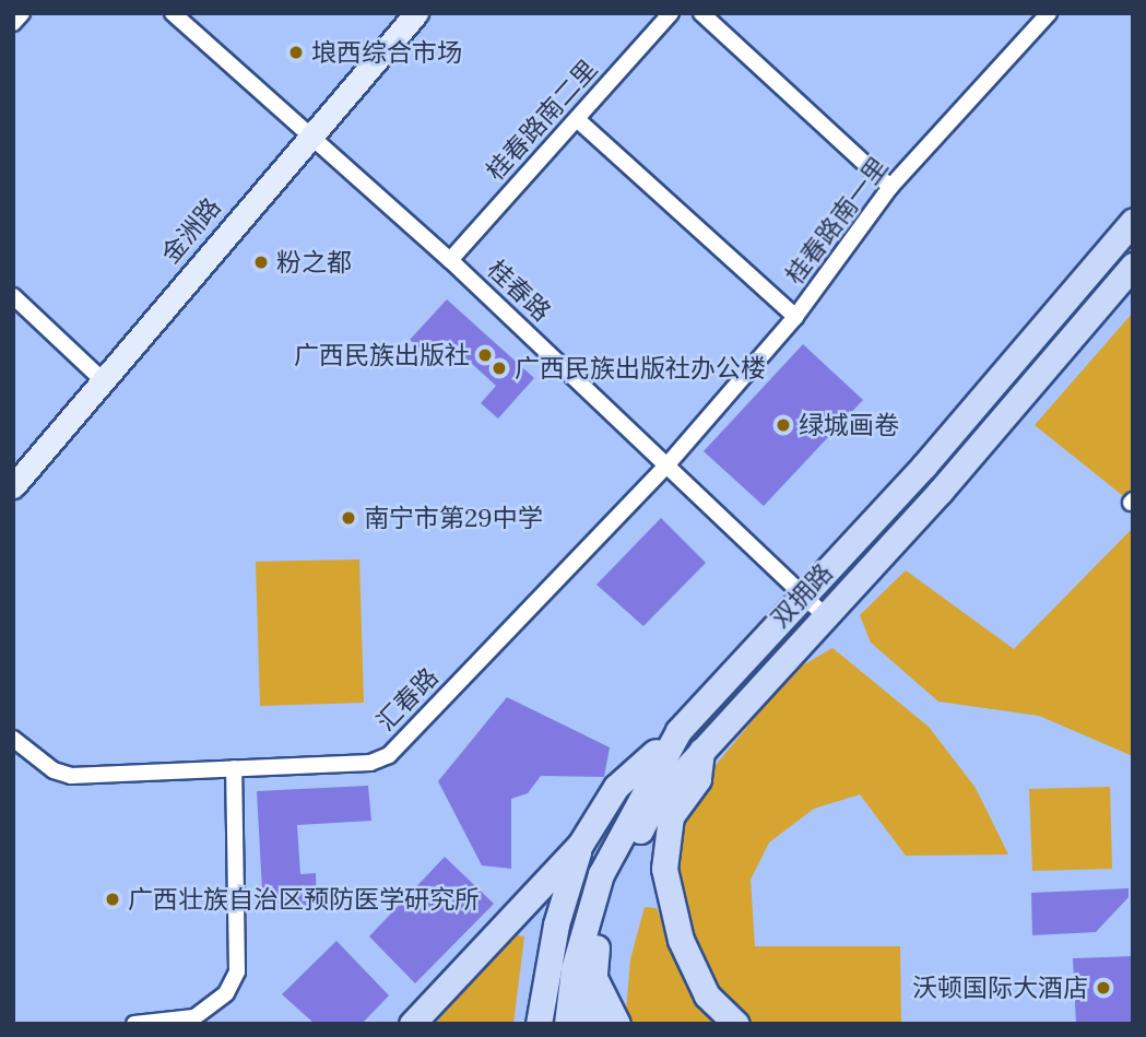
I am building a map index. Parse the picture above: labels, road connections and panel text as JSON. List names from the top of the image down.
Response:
{
  "streets": {
    "main road": ["金洲路", "双拥路"],
    "street": [
      "桂春路南二里",
      "桂春路南一里",
      "桂春路",
      "汇春路"
    ]
  },
  "crossings": [
    ["桂春路南二里", "桂春路"],
    ["桂春路南一里", "桂春路"],
    ["桂春路南一里", "汇春路"],
    ["金洲路", "桂春路"],
    ["桂春路", "双拥路"],
    ["桂春路", "汇春路"]
  ],
  "places": [
    "埌西综合市场",
    "粉之都",
    "广西民族出版社",
    "广西民族出版社办公楼",
    "绿城画卷",
    "南宁市第29中学",
    "广西壮族自治区预防医学研究所",
    "沃顿国际大酒店"
  ]
}
